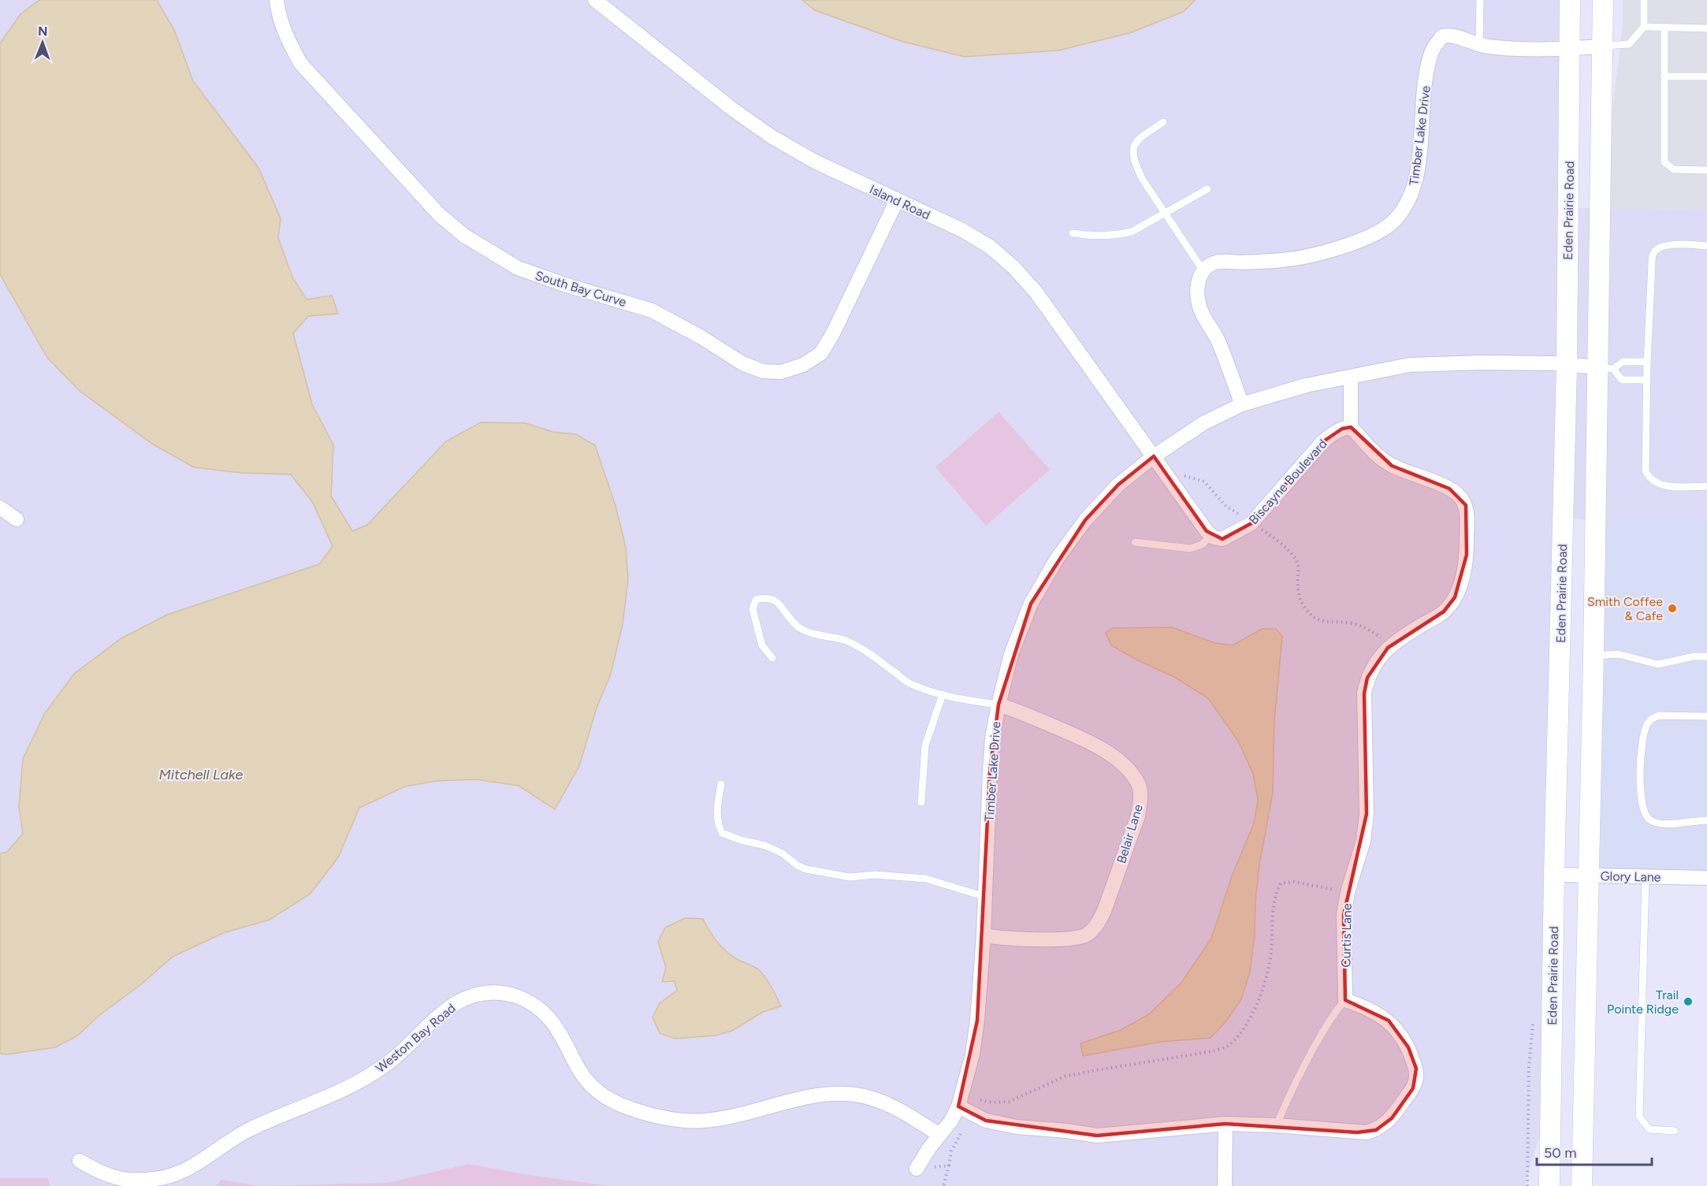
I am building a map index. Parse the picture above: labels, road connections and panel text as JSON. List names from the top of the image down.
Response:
{
  "streets": {
    "main road": ["Eden Prairie Road"],
    "street": [
      "Timber Lake Drive",
      "Island Road",
      "South Bay Curve",
      "Biscayne Boulevard",
      "Belair Lane",
      "Glory Lane",
      "Curtis Lane",
      "Weston Bay Road"
    ]
  },
  "crossings": [
    ["Timber Lake Drive", "Island Road"],
    ["Timber Lake Drive", "Eden Prairie Road"],
    ["Timber Lake Drive", "Belair Lane"],
    ["Timber Lake Drive", "Weston Bay Road"],
    ["Island Road", "South Bay Curve"],
    ["Eden Prairie Road", "Glory Lane"],
    ["Biscayne Boulevard", "Curtis Lane"]
  ],
  "water": ["Mitchell Lake"],
  "places": ["Smith Coffee & Cafe", "Trail Pointe Ridge"],
  "scale_bar": "50 m",
  "north": "top"
}
